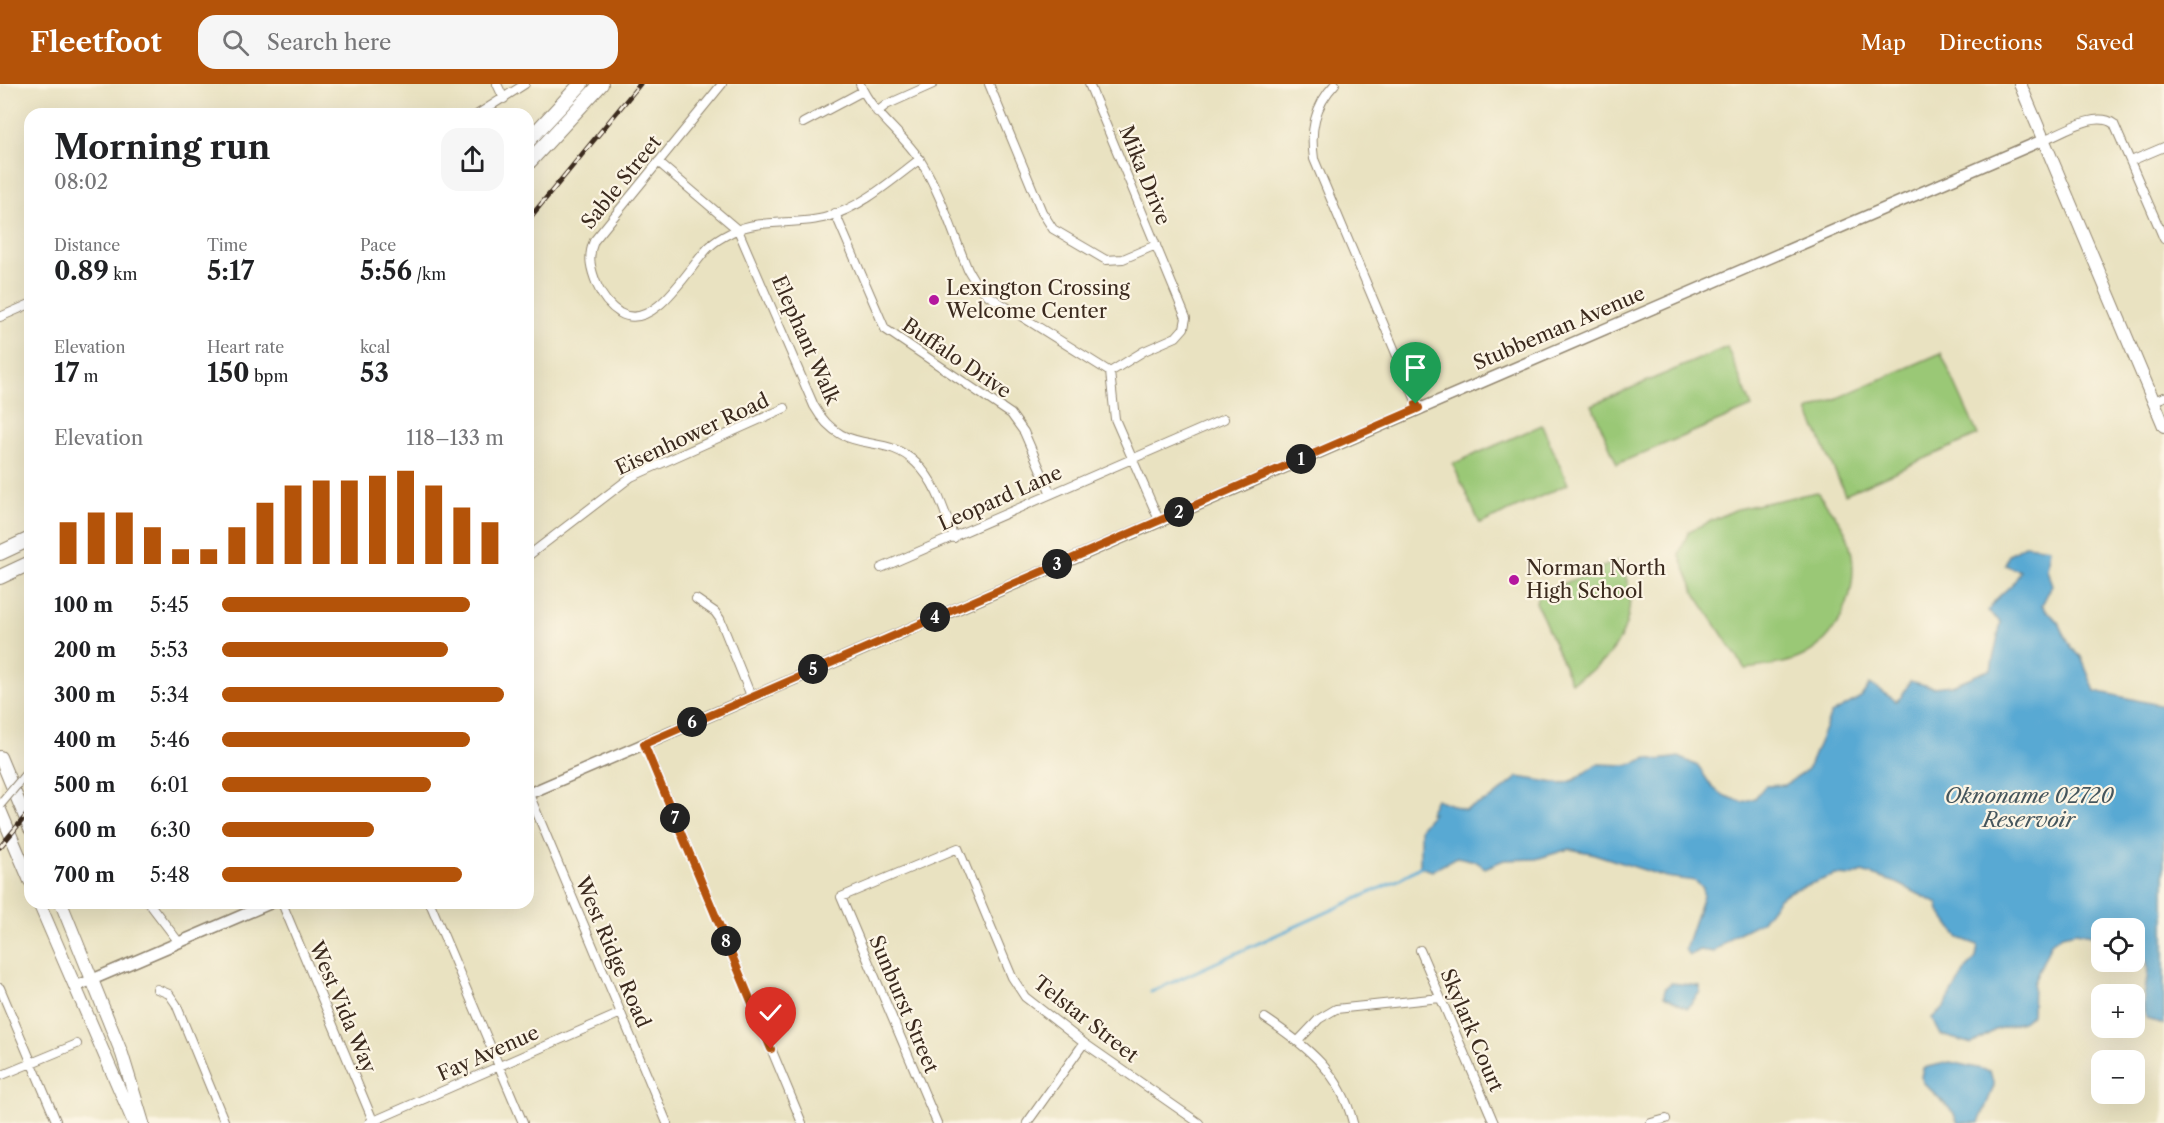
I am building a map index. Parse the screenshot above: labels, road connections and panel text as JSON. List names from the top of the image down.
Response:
{
  "streets": {
    "street": [
      "Mika Drive",
      "Sable Street",
      "Stubbeman Avenue",
      "Elephant Walk",
      "Buffalo Drive",
      "Eisenhower Road",
      "Leopard Lane",
      "West Ridge Road",
      "Sunburst Street",
      "West Vida Way",
      "Telstar Street",
      "Skylark Court",
      "Fay Avenue"
    ]
  },
  "crossings": [
    ["Sable Street", "Elephant Walk"],
    ["Sable Street", "Buffalo Drive"],
    ["Elephant Walk", "Leopard Lane"],
    ["Buffalo Drive", "Leopard Lane"],
    ["West Ridge Road", "Fay Avenue"],
    ["Sunburst Street", "Telstar Street"],
    ["West Vida Way", "Fay Avenue"]
  ],
  "water": ["Oknoname 02720 Reservoir"],
  "places": ["Lexington Crossing Welcome Center", "Norman North High School"],
  "page": {
    "header": "Fleetfoot",
    "search": "Search here",
    "nav": ["Map", "Directions", "Saved"],
    "heading": ["Morning run", "08:02"],
    "stats": [
      ["Distance", "0.89 km"],
      ["Time", "5:17"],
      ["Pace", "5:56 /km"],
      ["Elevation", "17 m"],
      ["Heart rate", "150 bpm"],
      ["kcal", "53"]
    ],
    "chart": ["Elevation", "118–133 m"],
    "pins": [
      "1",
      "2",
      "3",
      "4",
      "5",
      "6",
      "7",
      "8"
    ],
    "list": [
      {
        "name": "100 m",
        "note": "5:45"
      },
      {
        "name": "200 m",
        "note": "5:53"
      },
      {
        "name": "300 m",
        "note": "5:34"
      },
      {
        "name": "400 m",
        "note": "5:46"
      },
      {
        "name": "500 m",
        "note": "6:01"
      },
      {
        "name": "600 m",
        "note": "6:30"
      },
      {
        "name": "700 m",
        "note": "5:48"
      }
    ],
    "map_buttons": ["+", "−"]
  }
}
